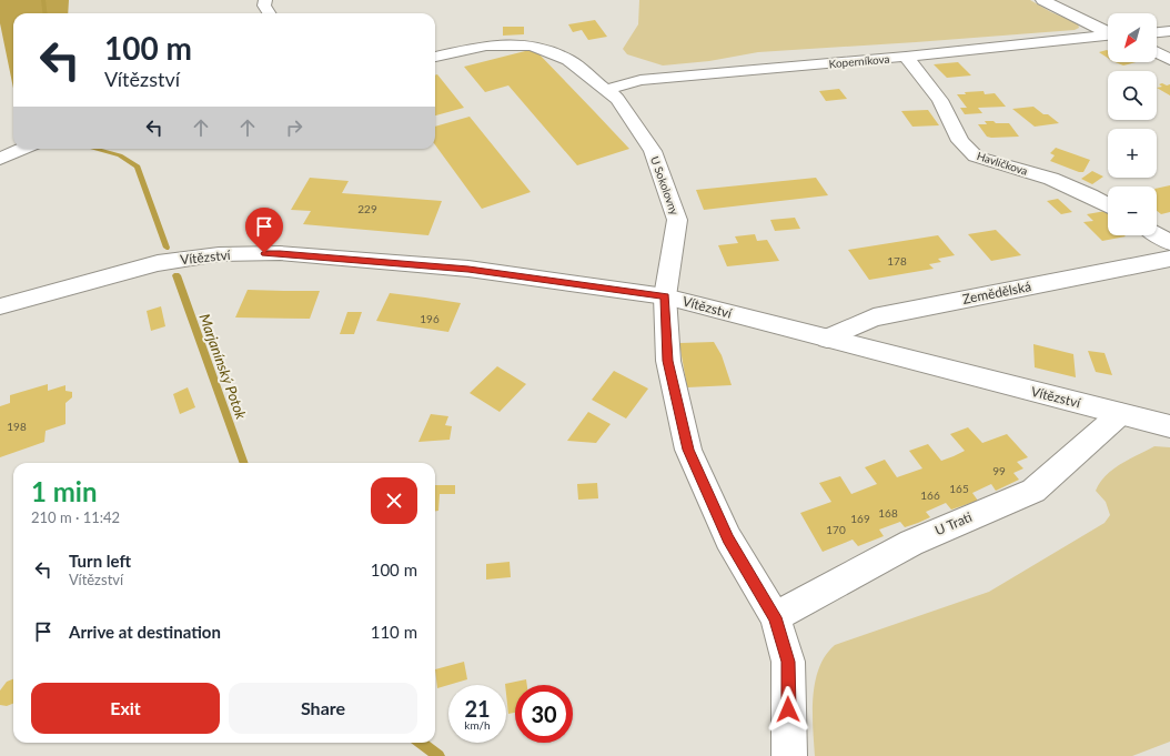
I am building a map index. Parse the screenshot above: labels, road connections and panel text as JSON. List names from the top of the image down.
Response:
{
  "streets": {
    "street": [
      "Koperníkova",
      "Havlíčkova",
      "U Sokolovny",
      "Vítězství",
      "Zemědělská",
      "U Trati"
    ]
  },
  "crossings": [
    ["Koperníkova", "Havlíčkova"],
    ["Koperníkova", "U Sokolovny"],
    ["U Sokolovny", "Vítězství"],
    ["Vítězství", "Zemědělská"],
    ["Vítězství", "U Trati"]
  ],
  "water": ["Marjanínský Potok"],
  "house_numbers": [
    "229",
    "178",
    "196",
    "198",
    "99",
    "165",
    "166",
    "168",
    "169",
    "170"
  ],
  "north": "bottom left",
  "page": {
    "map_buttons": ["+", "−"],
    "turn": ["100 m", "Vítězství"],
    "heading": ["1 min", "210 m · 11:42"],
    "list": [
      {
        "name": "Turn left",
        "note": "Vítězství",
        "value": "100 m"
      },
      {
        "name": "Arrive at destination",
        "value": "110 m"
      }
    ],
    "buttons": ["Exit", "Share"],
    "speed": "21 km/h",
    "limit": "30"
  }
}
